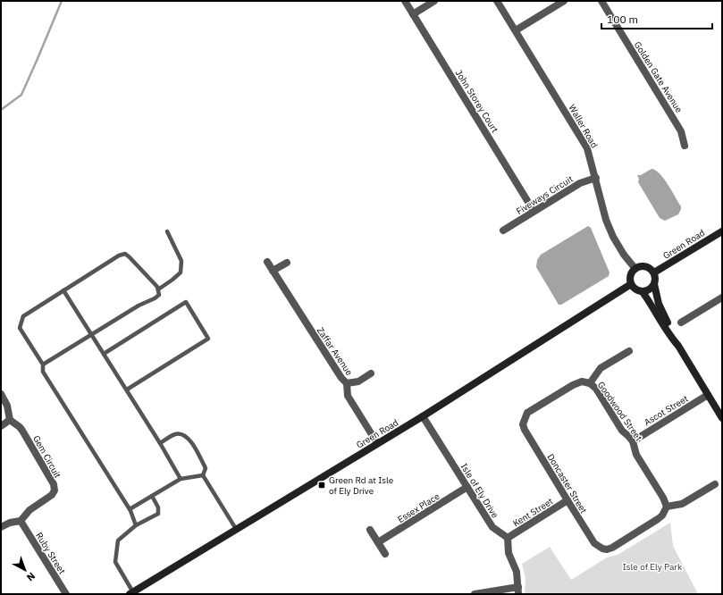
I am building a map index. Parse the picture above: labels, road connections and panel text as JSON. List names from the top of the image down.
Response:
{
  "streets": {
    "street": [
      "Golden Gate Avenue",
      "John Storey Court",
      "Waller Road",
      "Fiveways Circuit",
      "Green Road",
      "Zaffar Avenue",
      "Ascot Street",
      "Goodwood Street",
      "Gem Circuit",
      "Doncaster Street",
      "Isle of Ely Drive",
      "Essex Place",
      "Kent Street",
      "Ruby Street"
    ]
  },
  "crossings": [
    ["John Storey Court", "Fiveways Circuit"],
    ["Waller Road", "Fiveways Circuit"],
    ["Waller Road", "Green Road"],
    ["Green Road", "Zaffar Avenue"],
    ["Green Road", "Isle of Ely Drive"],
    ["Ascot Street", "Goodwood Street"],
    ["Goodwood Street", "Doncaster Street"],
    ["Gem Circuit", "Ruby Street"],
    ["Doncaster Street", "Kent Street"],
    ["Isle of Ely Drive", "Essex Place"],
    ["Isle of Ely Drive", "Kent Street"]
  ],
  "parks": ["Isle of Ely Park"],
  "places": {
    "transit": ["Green Rd at Isle of Ely Drive"]
  },
  "scale_bar": "100 m",
  "north": "bottom right"
}
